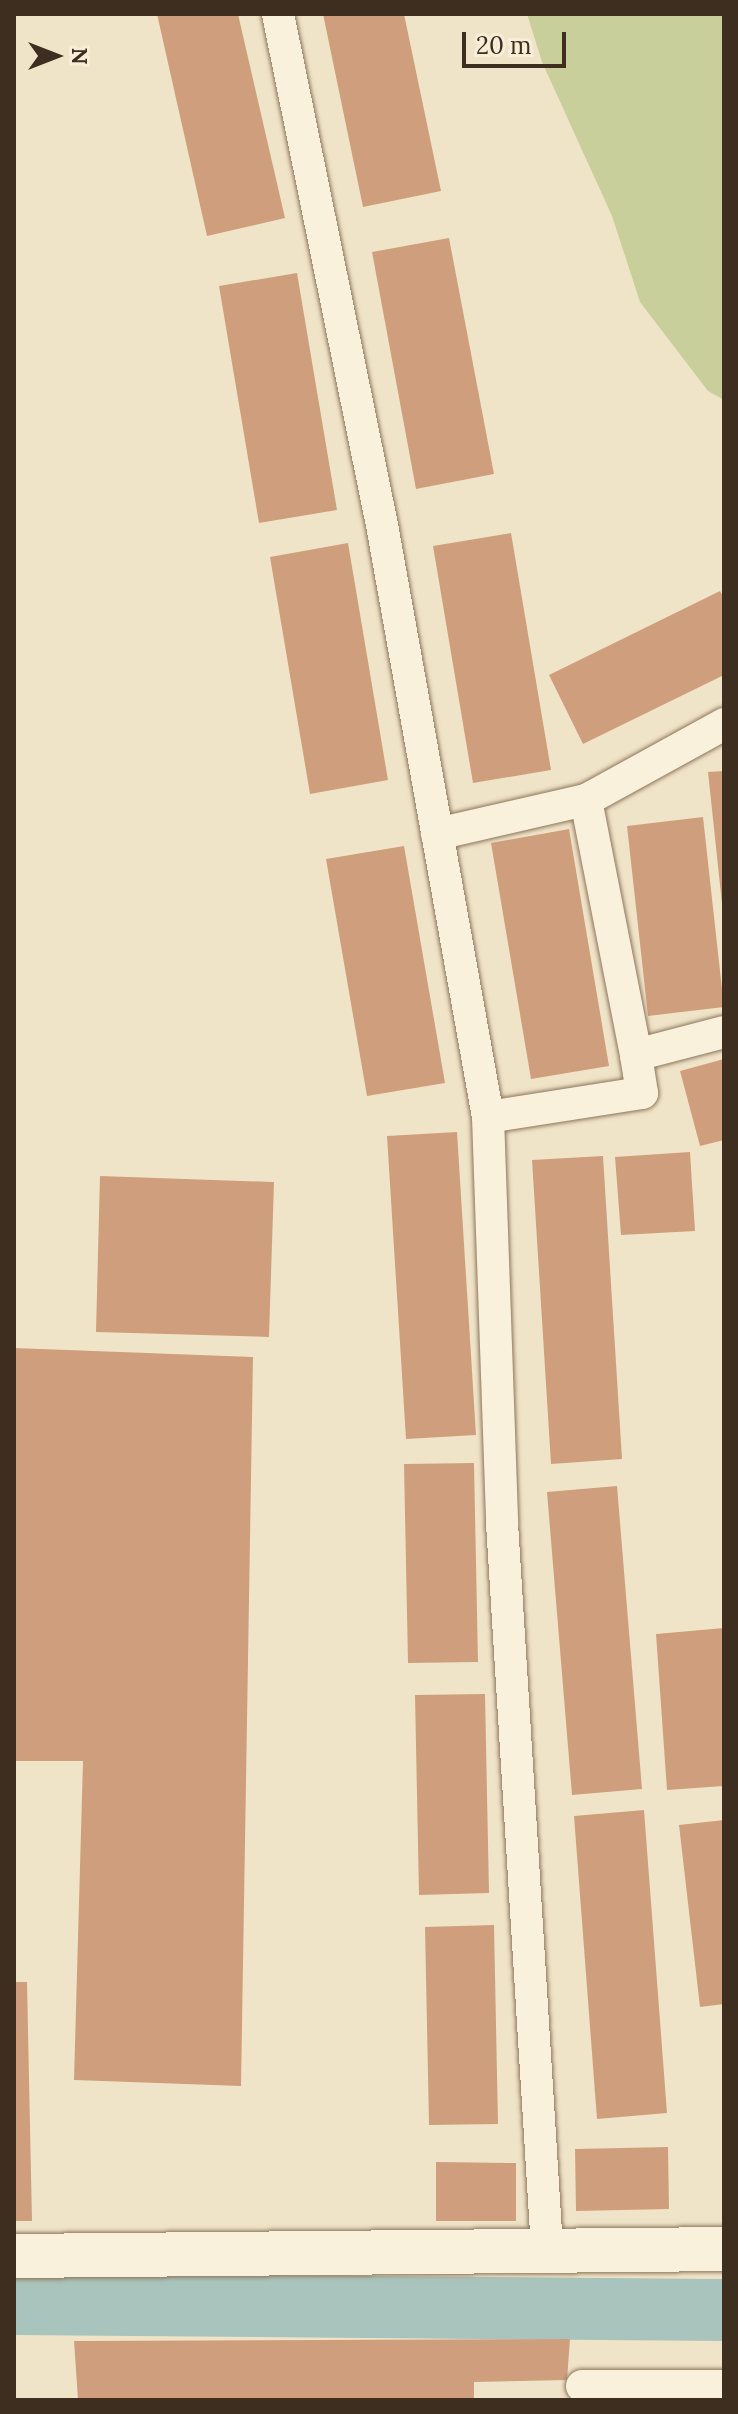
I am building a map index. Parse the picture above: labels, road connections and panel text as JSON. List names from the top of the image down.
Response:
{
  "scale_bar": "20 m",
  "north": "right"
}
